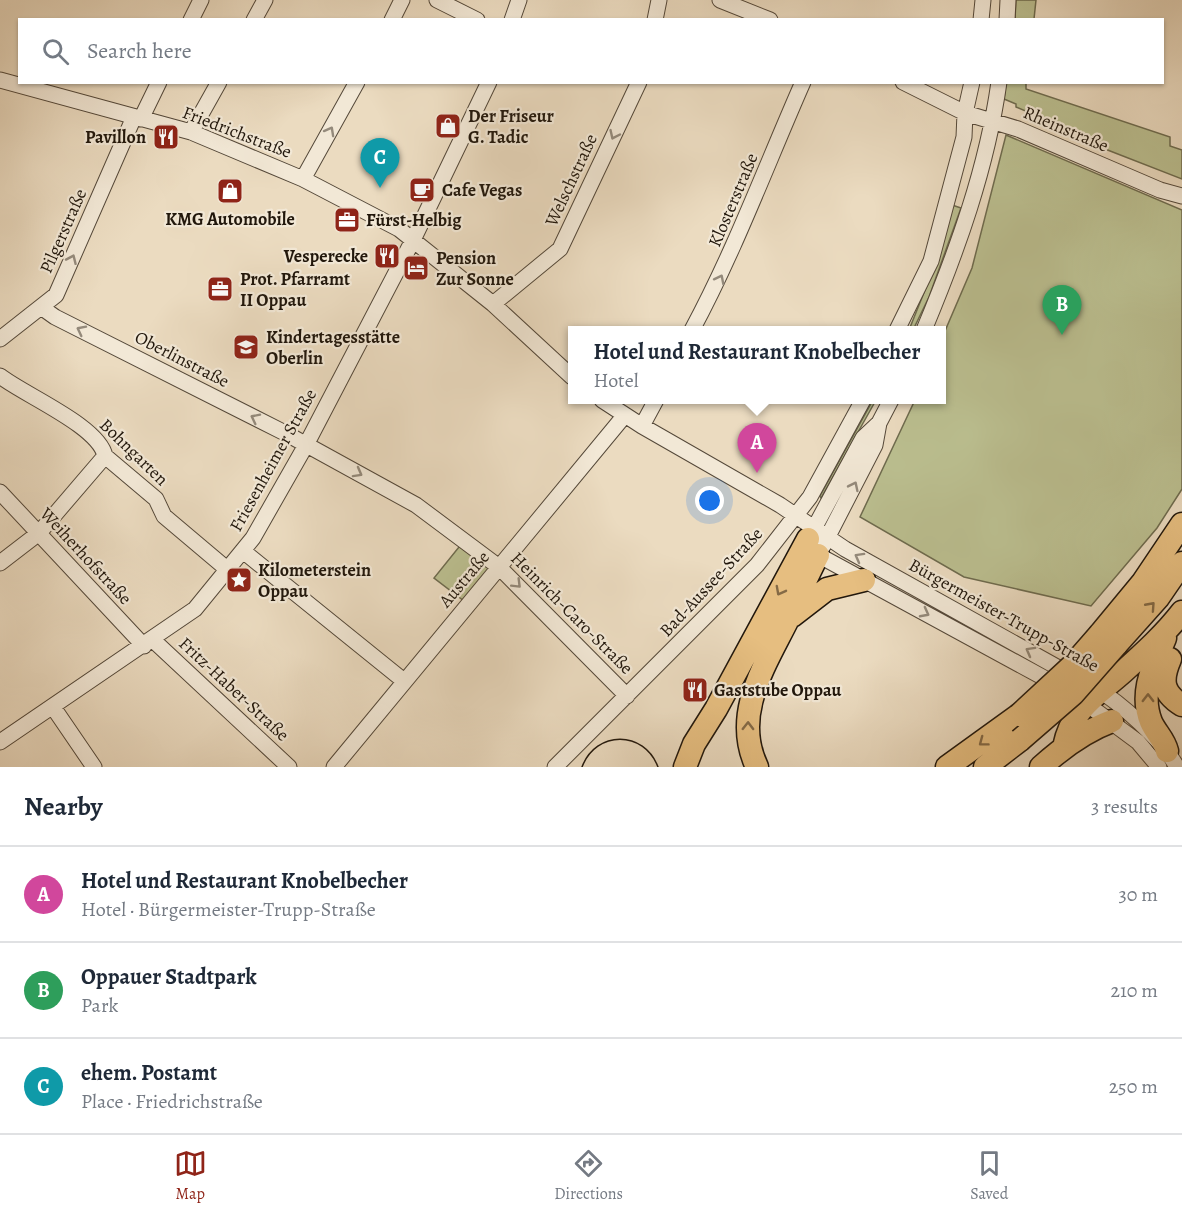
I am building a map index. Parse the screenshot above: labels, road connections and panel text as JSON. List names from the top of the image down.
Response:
{
  "streets": {
    "street": [
      "Rheinstraße",
      "Friedrichstraße",
      "Welschstraße",
      "Klosterstraße",
      "Pilgerstraße",
      "Oberlinstraße",
      "Bohngarten",
      "Friesenheimer Straße",
      "Weiherhofstraße",
      "Austraße",
      "Bad-Aussee-Straße",
      "Heinrich-Caro-Straße",
      "Bürgermeister-Trupp-Straße",
      "Fritz-Haber-Straße"
    ]
  },
  "crossings": [
    ["Friedrichstraße", "Pilgerstraße"],
    ["Friedrichstraße", "Friesenheimer Straße"],
    ["Pilgerstraße", "Oberlinstraße"],
    ["Oberlinstraße", "Friesenheimer Straße"],
    ["Oberlinstraße", "Heinrich-Caro-Straße"],
    ["Bohngarten", "Friesenheimer Straße"],
    ["Friesenheimer Straße", "Weiherhofstraße"],
    ["Friesenheimer Straße", "Heinrich-Caro-Straße"],
    ["Friesenheimer Straße", "Fritz-Haber-Straße"],
    ["Weiherhofstraße", "Fritz-Haber-Straße"],
    ["Austraße", "Heinrich-Caro-Straße"],
    ["Austraße", "Bürgermeister-Trupp-Straße"],
    ["Bad-Aussee-Straße", "Heinrich-Caro-Straße"],
    ["Bad-Aussee-Straße", "Bürgermeister-Trupp-Straße"]
  ],
  "one_way": [
    "Welschstraße",
    "Klosterstraße",
    "Pilgerstraße",
    "Oberlinstraße",
    "Heinrich-Caro-Straße"
  ],
  "places": {
    "shop": ["Der Friseur G. Tadic", "KMG Automobile"],
    "restaurant": ["Pavillon", "Vesperecke", "Gaststube Oppau"],
    "cafe": ["Cafe Vegas"],
    "office": ["Fürst-Helbig", "Prot. Pfarramt II Oppau"],
    "hotel": ["Pension Zur Sonne"],
    "school or university": ["Kindertagesstätte Oberlin"],
    "place": ["Kilometerstein Oppau"]
  },
  "page": {
    "search": "Search here",
    "pins": ["C", "B", "A"],
    "popup": ["Hotel und Restaurant Knobelbecher", "Hotel"],
    "heading": ["Nearby", "3 results"],
    "list": [
      {
        "mark": "A",
        "name": "Hotel und Restaurant Knobelbecher",
        "note": "Hotel · Bürgermeister-Trupp-Straße",
        "value": "30 m"
      },
      {
        "mark": "B",
        "name": "Oppauer Stadtpark",
        "note": "Park",
        "value": "210 m"
      },
      {
        "mark": "C",
        "name": "ehem. Postamt",
        "note": "Place · Friedrichstraße",
        "value": "250 m"
      }
    ],
    "nav": ["Map", "Directions", "Saved"]
  }
}
